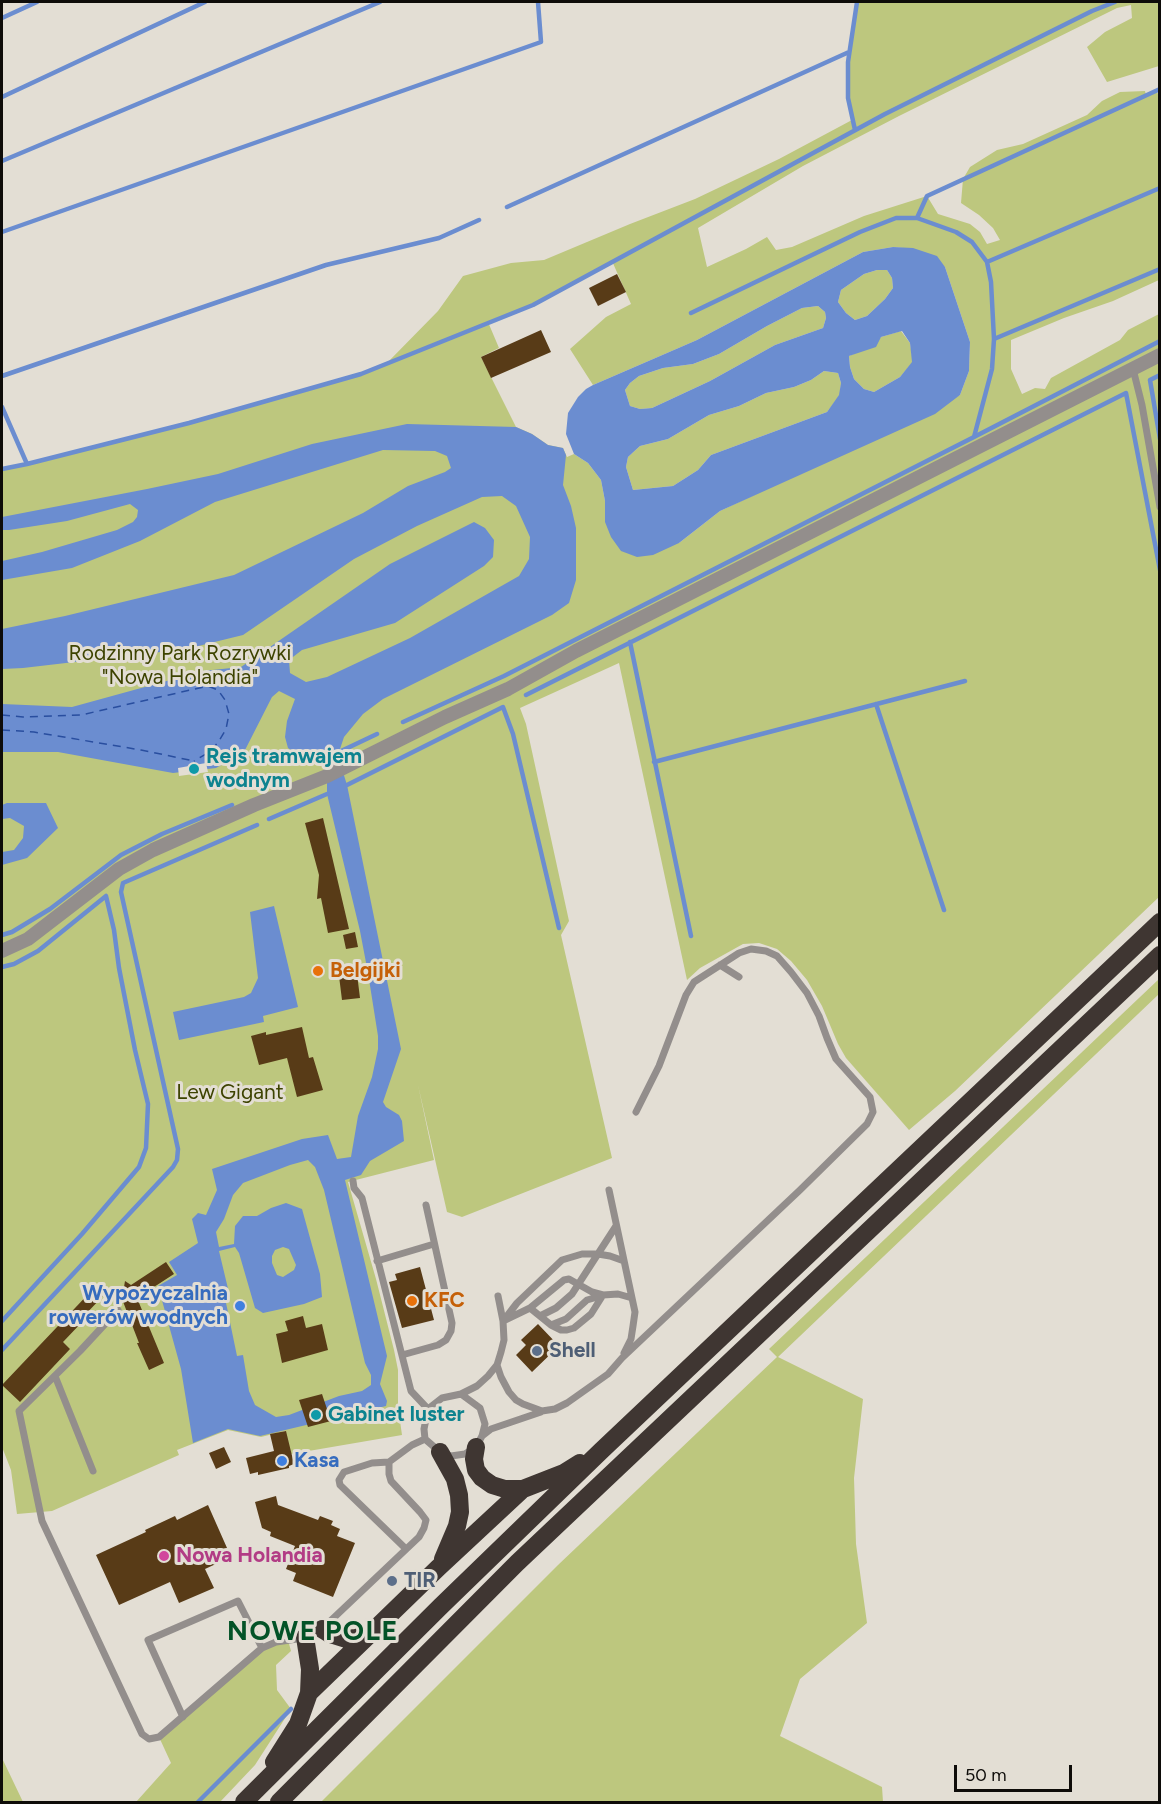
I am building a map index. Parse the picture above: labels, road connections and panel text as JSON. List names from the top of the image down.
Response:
{
  "districts": ["NOWE POLE"],
  "parks": ["Rodzinny Park Rozrywki \"Nowa Holandia\"", "Lew Gigant"],
  "places": [
    "Rejs tramwajem wodnym",
    "Belgijki",
    "KFC",
    "Wypożyczalnia rowerów wodnych",
    "Shell",
    "Gabinet luster",
    "Kasa",
    "Nowa Holandia",
    "TIR"
  ],
  "scale_bar": "50 m"
}
